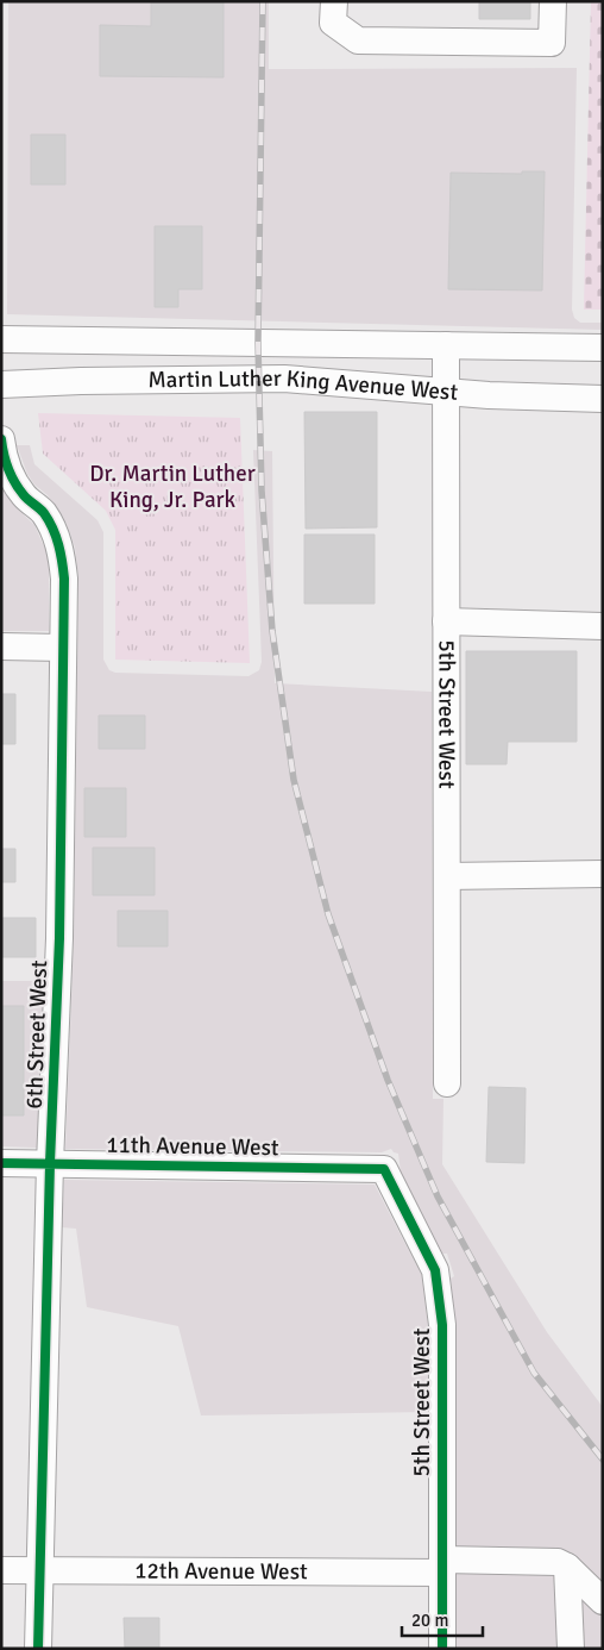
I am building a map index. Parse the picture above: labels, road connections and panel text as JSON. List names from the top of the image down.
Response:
{
  "streets": {
    "street": [
      "Martin Luther King Avenue West",
      "5th Street West",
      "6th Street West",
      "11th Avenue West",
      "12th Avenue West"
    ]
  },
  "crossings": [
    ["Martin Luther King Avenue West", "5th Street West"],
    ["5th Street West", "11th Avenue West"],
    ["5th Street West", "12th Avenue West"],
    ["6th Street West", "11th Avenue West"],
    ["6th Street West", "12th Avenue West"]
  ],
  "parks": ["Dr. Martin Luther King, Jr. Park"],
  "scale_bar": "20 m"
}
